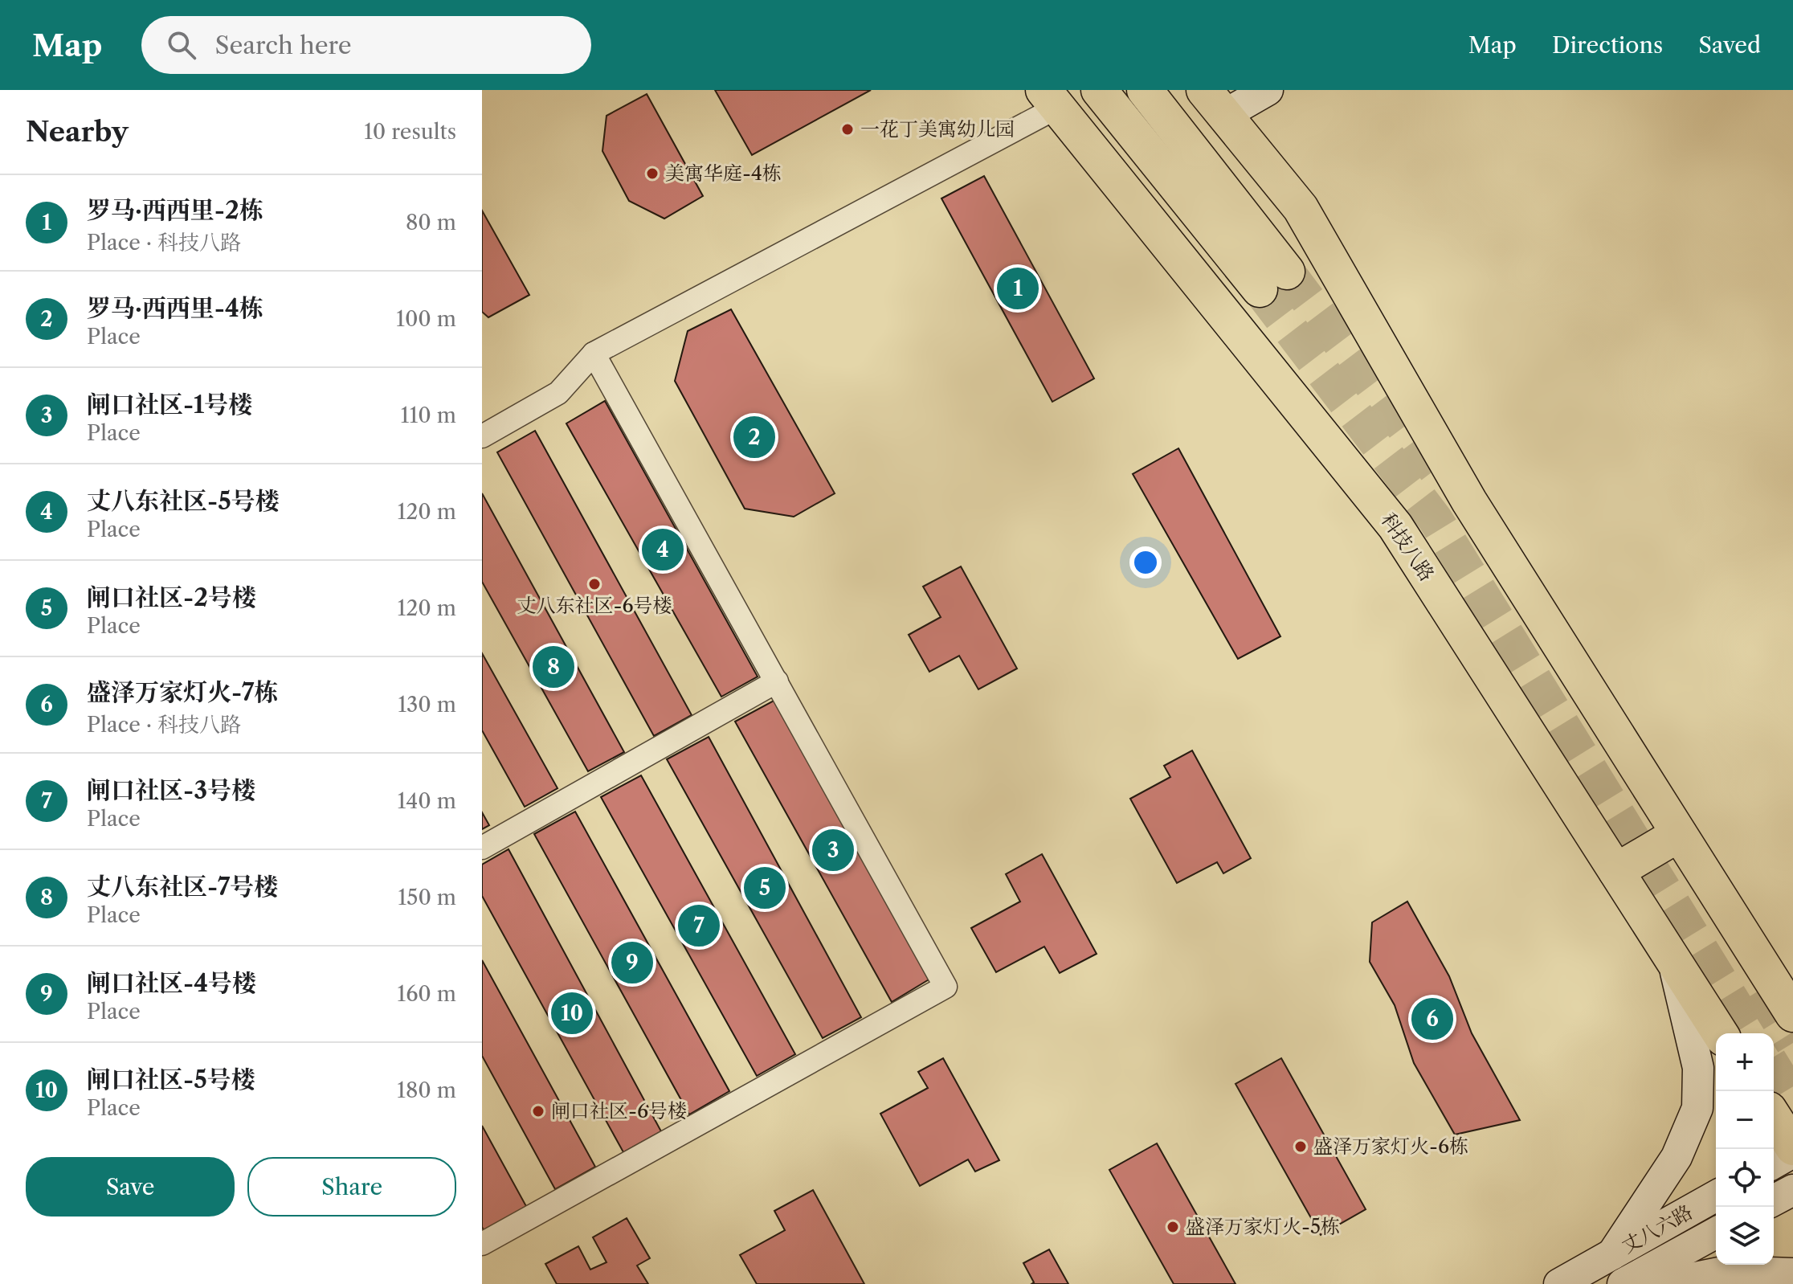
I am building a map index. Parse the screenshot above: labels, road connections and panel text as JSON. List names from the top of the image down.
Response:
{
  "streets": {
    "main road": ["科技八路", "丈八六路"]
  },
  "places": [
    "一花丁美寓幼儿园",
    "美寓华庭-4栋",
    "丈八东社区-6号楼",
    "闸口社区-6号楼",
    "盛泽万家灯火-6栋",
    "盛泽万家灯火-5栋"
  ],
  "page": {
    "header": "Map",
    "search": "Search here",
    "nav": ["Map", "Directions", "Saved"],
    "heading": ["Nearby", "10 results"],
    "list": [
      {
        "mark": "1",
        "name": "罗马·西西里-2栋",
        "note": "Place · 科技八路",
        "value": "80 m"
      },
      {
        "mark": "2",
        "name": "罗马·西西里-4栋",
        "note": "Place",
        "value": "100 m"
      },
      {
        "mark": "3",
        "name": "闸口社区-1号楼",
        "note": "Place",
        "value": "110 m"
      },
      {
        "mark": "4",
        "name": "丈八东社区-5号楼",
        "note": "Place",
        "value": "120 m"
      },
      {
        "mark": "5",
        "name": "闸口社区-2号楼",
        "note": "Place",
        "value": "120 m"
      },
      {
        "mark": "6",
        "name": "盛泽万家灯火-7栋",
        "note": "Place · 科技八路",
        "value": "130 m"
      },
      {
        "mark": "7",
        "name": "闸口社区-3号楼",
        "note": "Place",
        "value": "140 m"
      },
      {
        "mark": "8",
        "name": "丈八东社区-7号楼",
        "note": "Place",
        "value": "150 m"
      },
      {
        "mark": "9",
        "name": "闸口社区-4号楼",
        "note": "Place",
        "value": "160 m"
      },
      {
        "mark": "10",
        "name": "闸口社区-5号楼",
        "note": "Place",
        "value": "180 m"
      }
    ],
    "pins": [
      "1",
      "2",
      "4",
      "8",
      "3",
      "5",
      "7",
      "9",
      "10",
      "6"
    ],
    "map_buttons": ["+", "−"],
    "buttons": ["Save", "Share"]
  }
}
